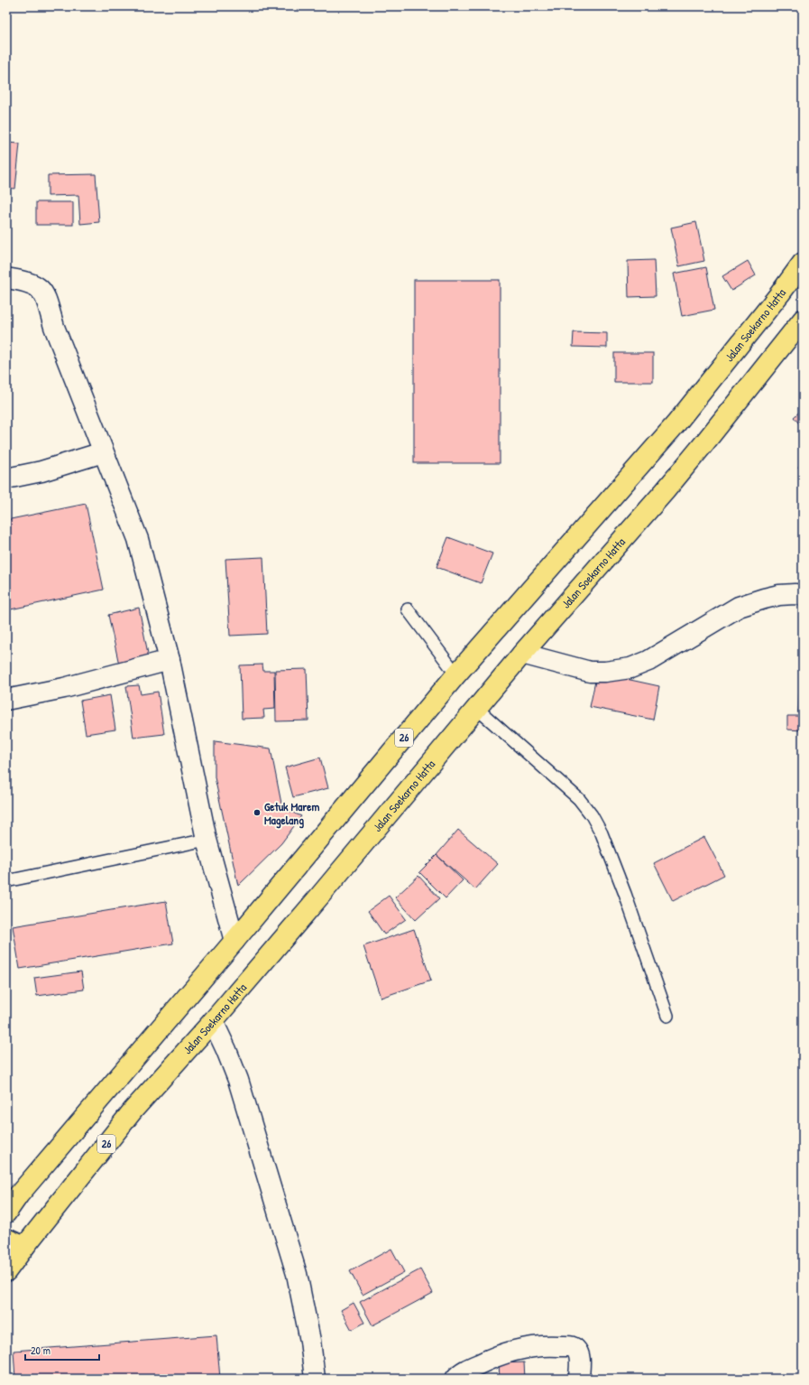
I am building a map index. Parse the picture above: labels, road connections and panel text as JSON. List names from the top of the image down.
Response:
{
  "streets": {
    "highway": ["Jalan Soekarno Hatta", "26"]
  },
  "places": ["Getuk Marem Magelang"],
  "scale_bar": "20 m"
}
